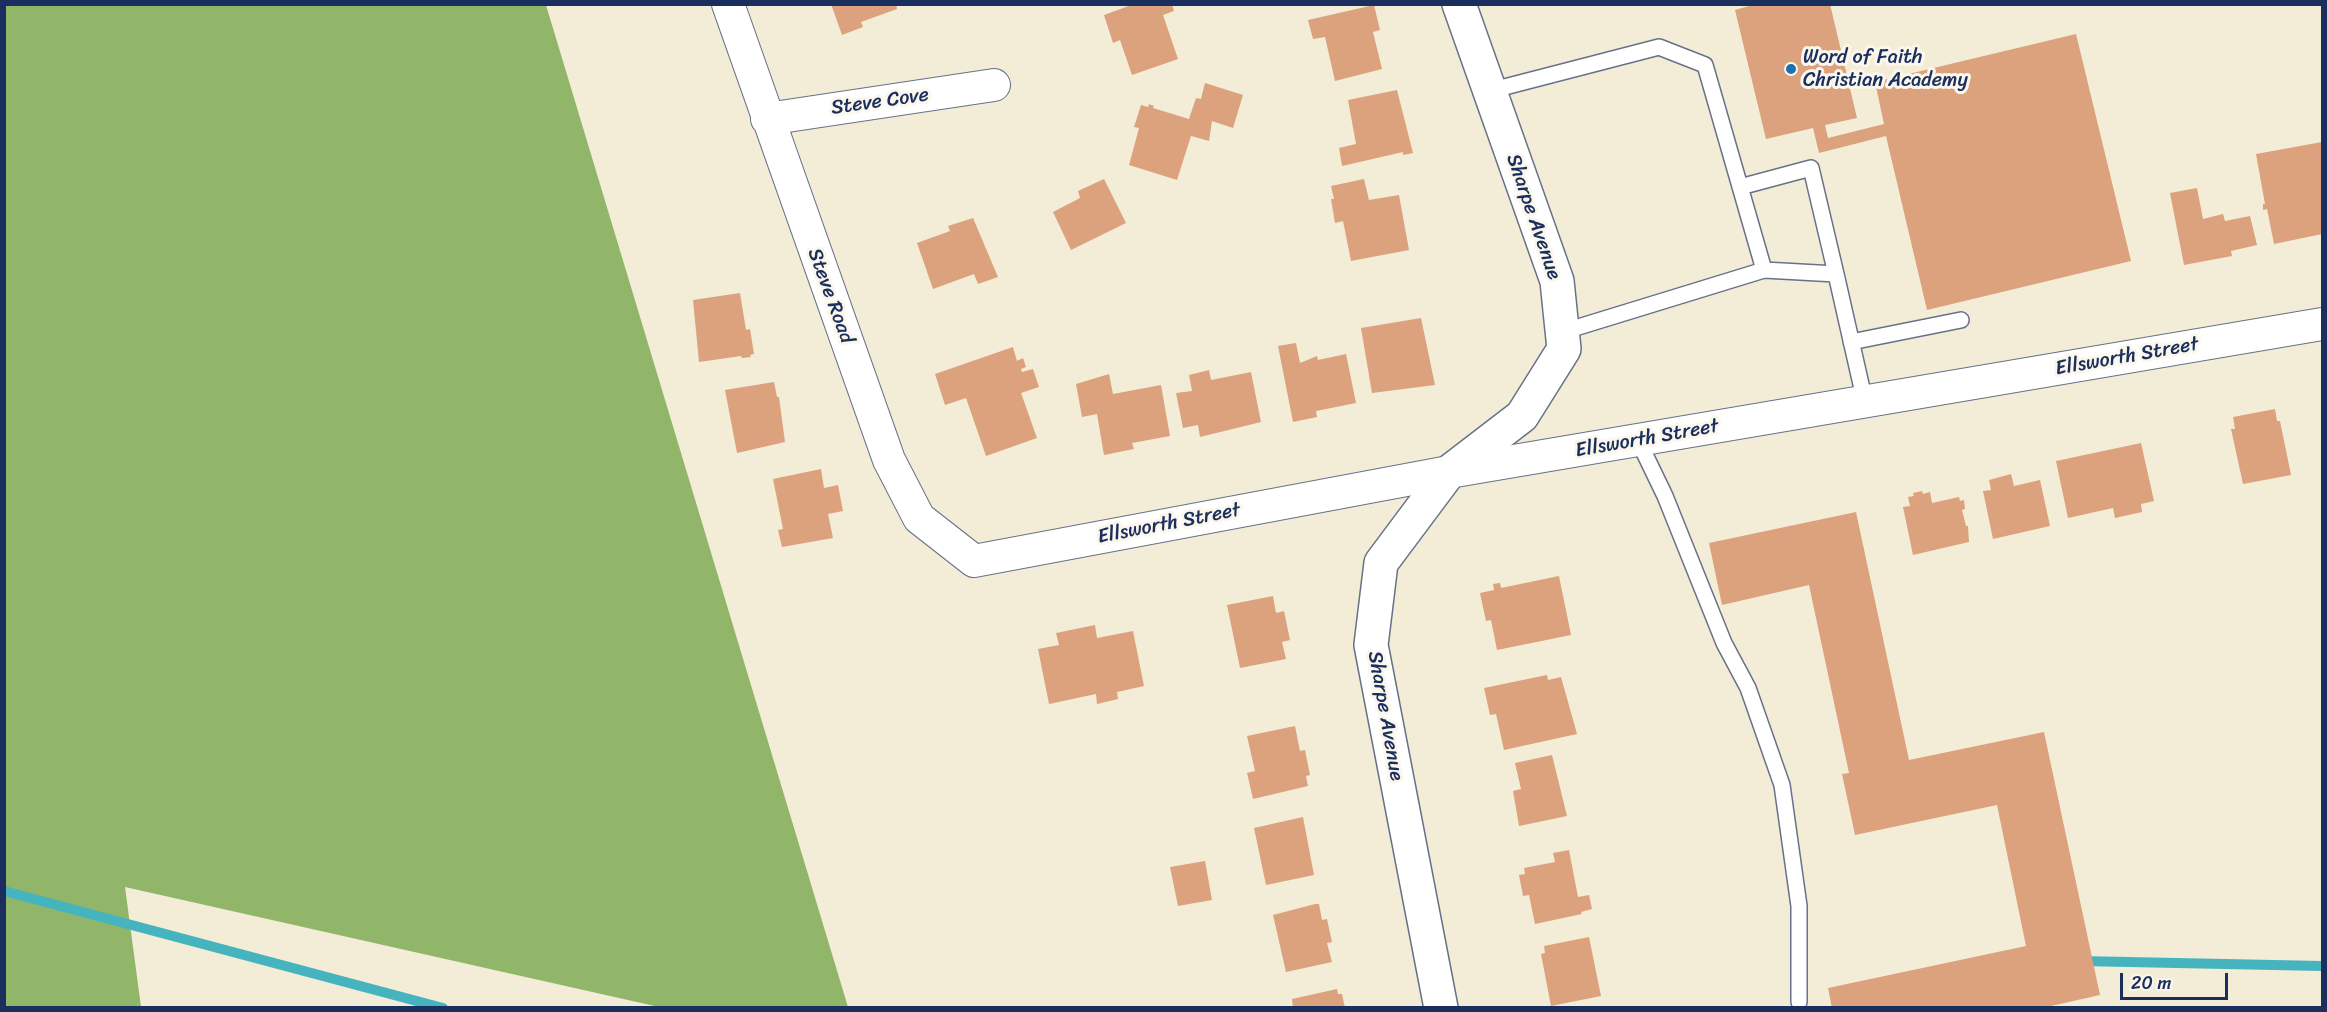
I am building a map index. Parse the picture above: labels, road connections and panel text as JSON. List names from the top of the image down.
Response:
{
  "streets": {
    "street": [
      "Steve Cove",
      "Sharpe Avenue",
      "Steve Road",
      "Ellsworth Street"
    ]
  },
  "crossings": [
    ["Steve Cove", "Steve Road"],
    ["Sharpe Avenue", "Ellsworth Street"],
    ["Steve Road", "Ellsworth Street"]
  ],
  "places": ["Word of Faith Christian Academy"],
  "scale_bar": "20 m"
}
